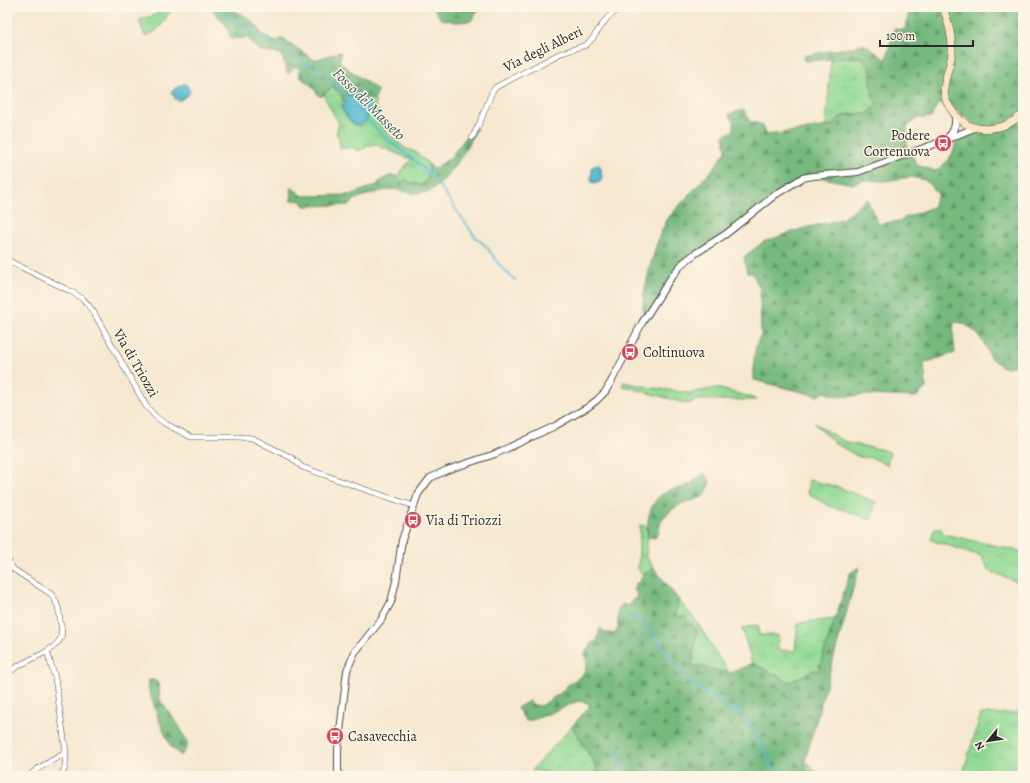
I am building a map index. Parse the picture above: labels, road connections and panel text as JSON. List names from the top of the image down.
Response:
{
  "streets": {
    "street": ["Via degli Alberi", "Via di Triozzi"]
  },
  "water": ["Fosso del Masseto"],
  "places": {
    "bus stop": [
      "Podere Cortenuova",
      "Coltinuova",
      "Via di Triozzi",
      "Casavecchia"
    ]
  },
  "scale_bar": "100 m",
  "north": "bottom left"
}
